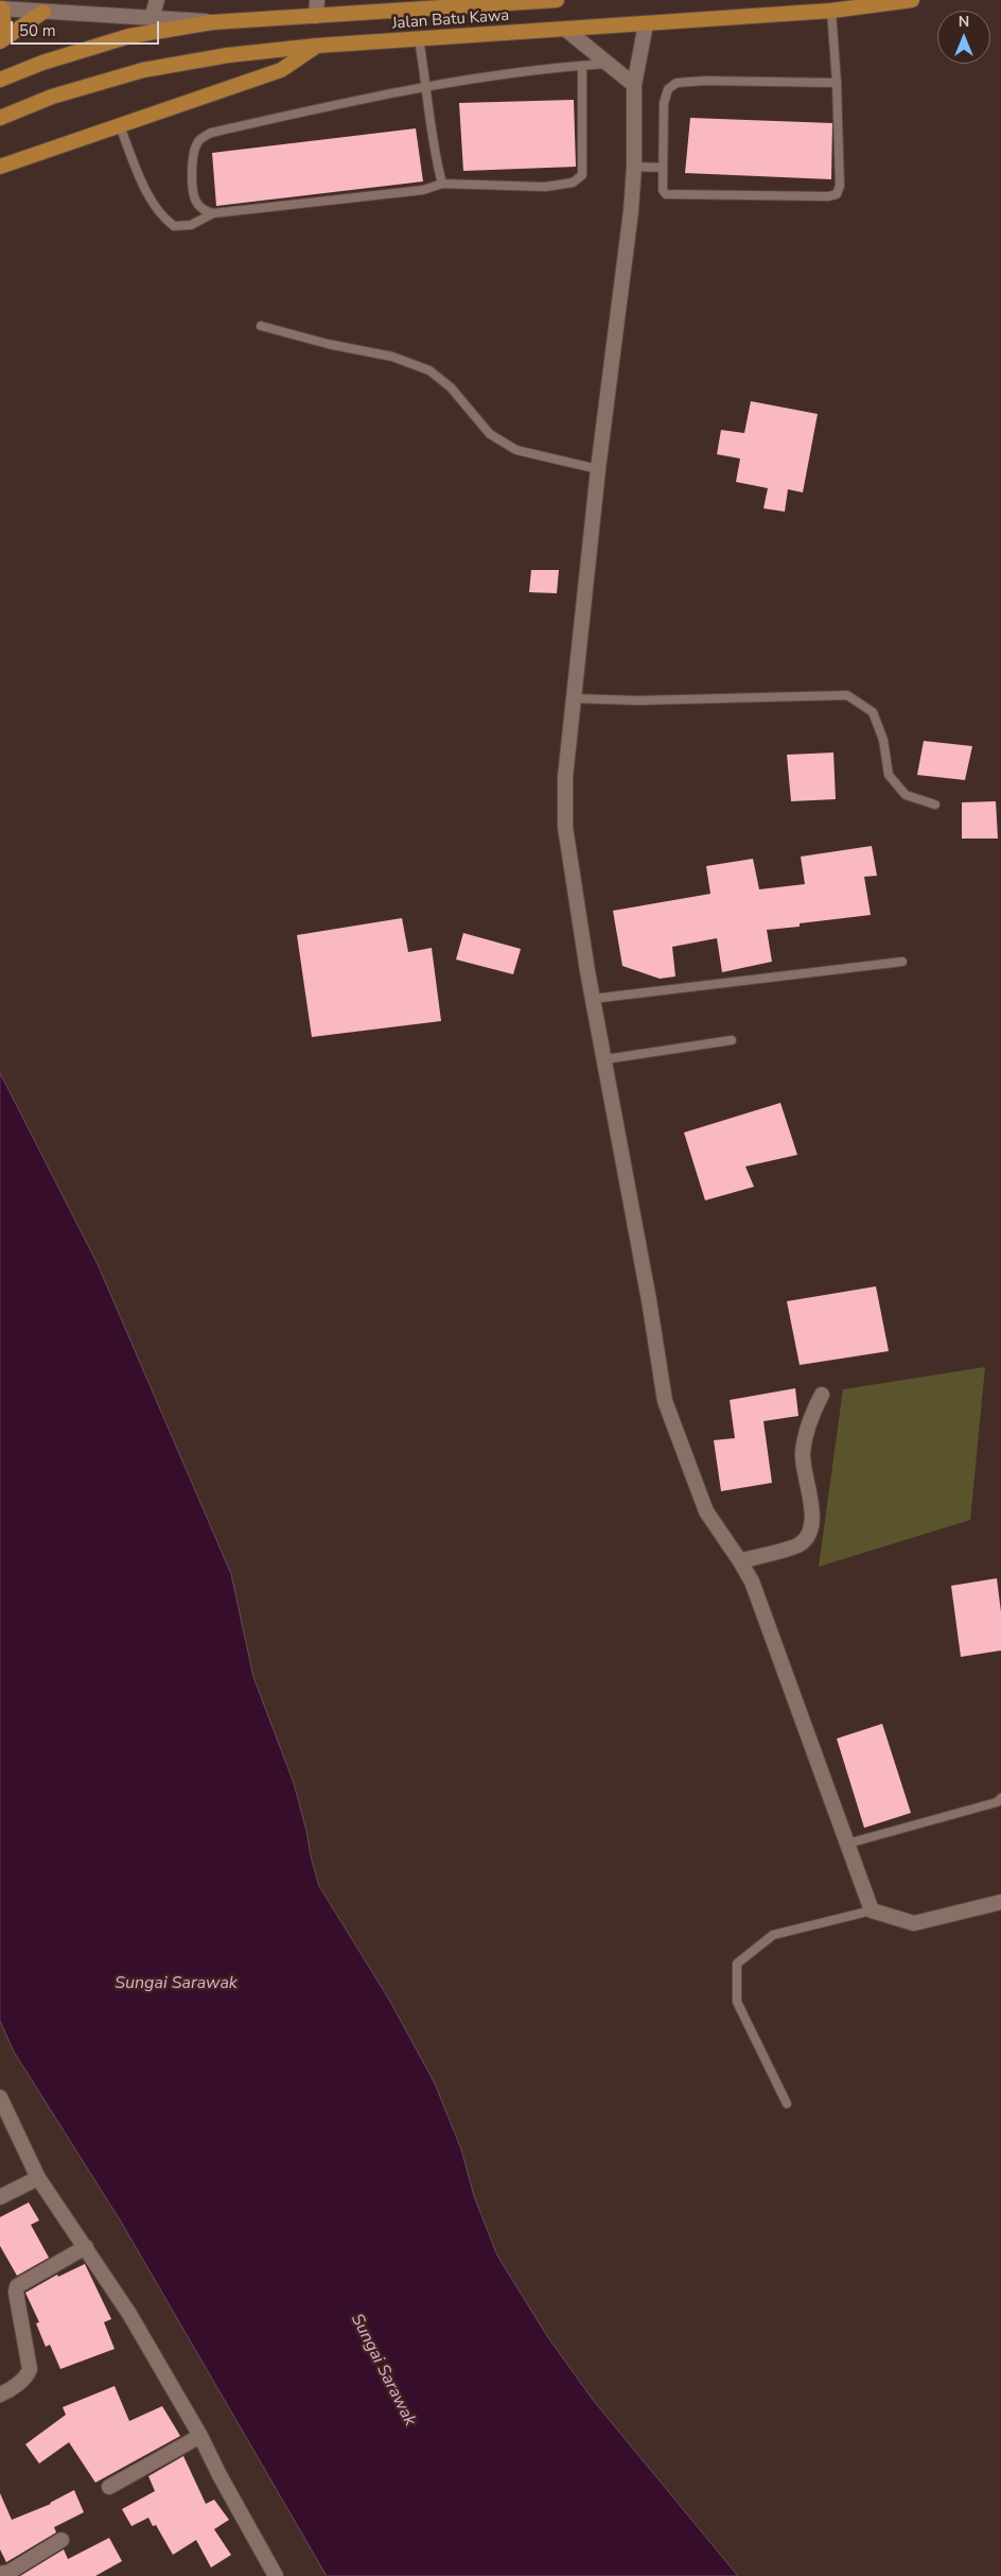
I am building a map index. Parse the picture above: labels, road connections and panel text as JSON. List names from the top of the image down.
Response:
{
  "streets": {
    "highway": ["Jalan Batu Kawa"]
  },
  "water": ["Sungai Sarawak"],
  "scale_bar": "50 m",
  "north": "top"
}
